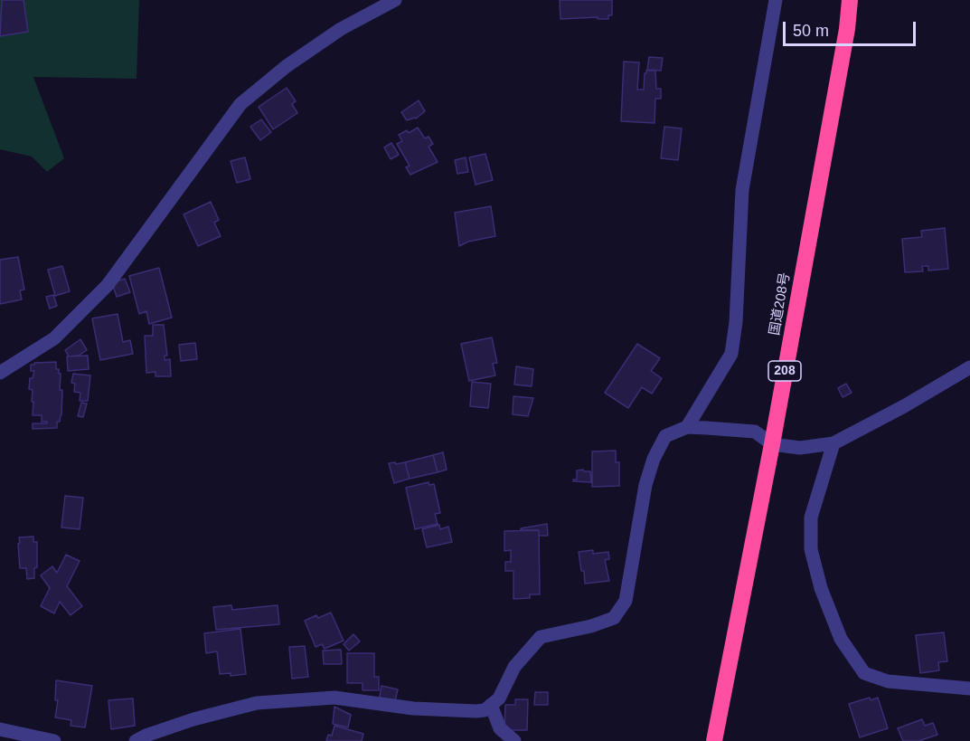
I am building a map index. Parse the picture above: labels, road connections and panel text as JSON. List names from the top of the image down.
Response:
{
  "streets": {
    "highway": ["国道208号", "208"]
  },
  "scale_bar": "50 m"
}
